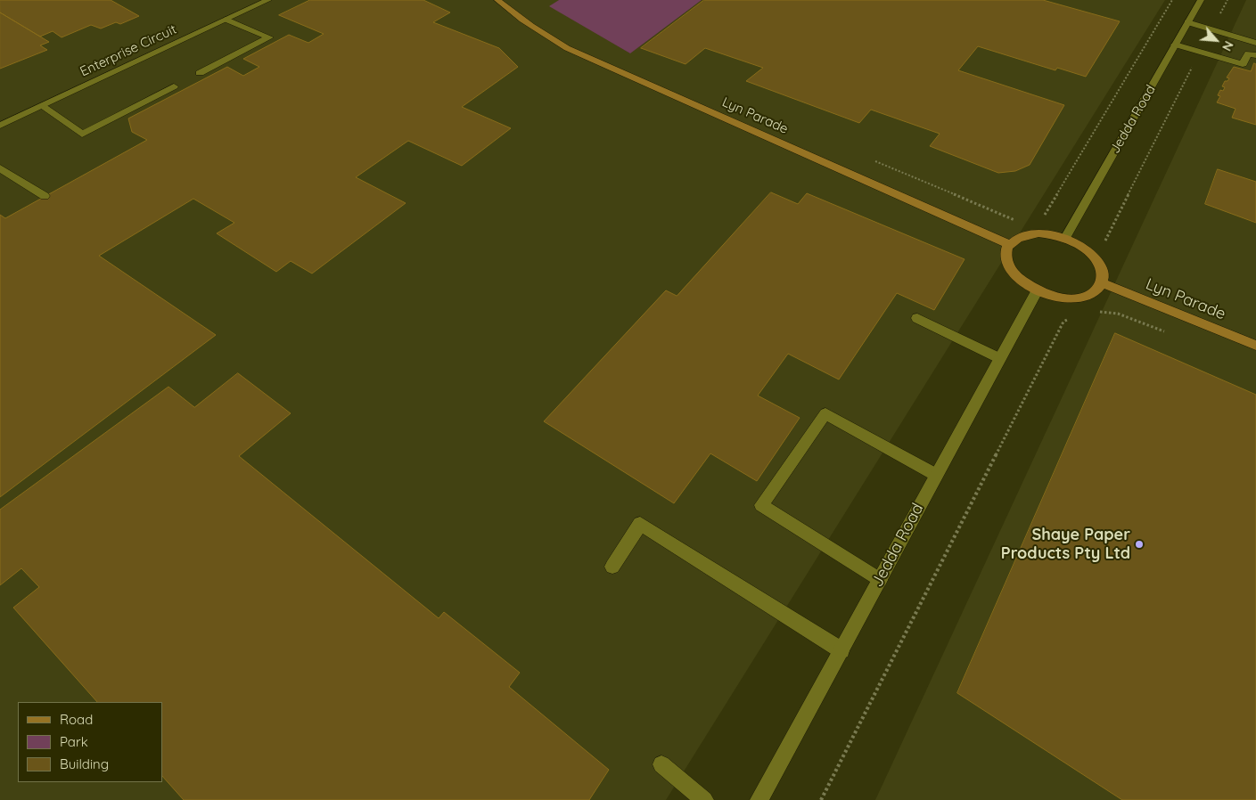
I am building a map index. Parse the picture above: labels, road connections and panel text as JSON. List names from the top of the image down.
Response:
{
  "streets": {
    "street": ["Enterprise Circuit", "Lyn Parade", "Jedda Road"]
  },
  "crossings": [
    ["Lyn Parade", "Jedda Road"]
  ],
  "places": ["Shaye Paper Products Pty Ltd"],
  "legend": ["Road", "Park", "Building"],
  "north": "bottom right"
}
